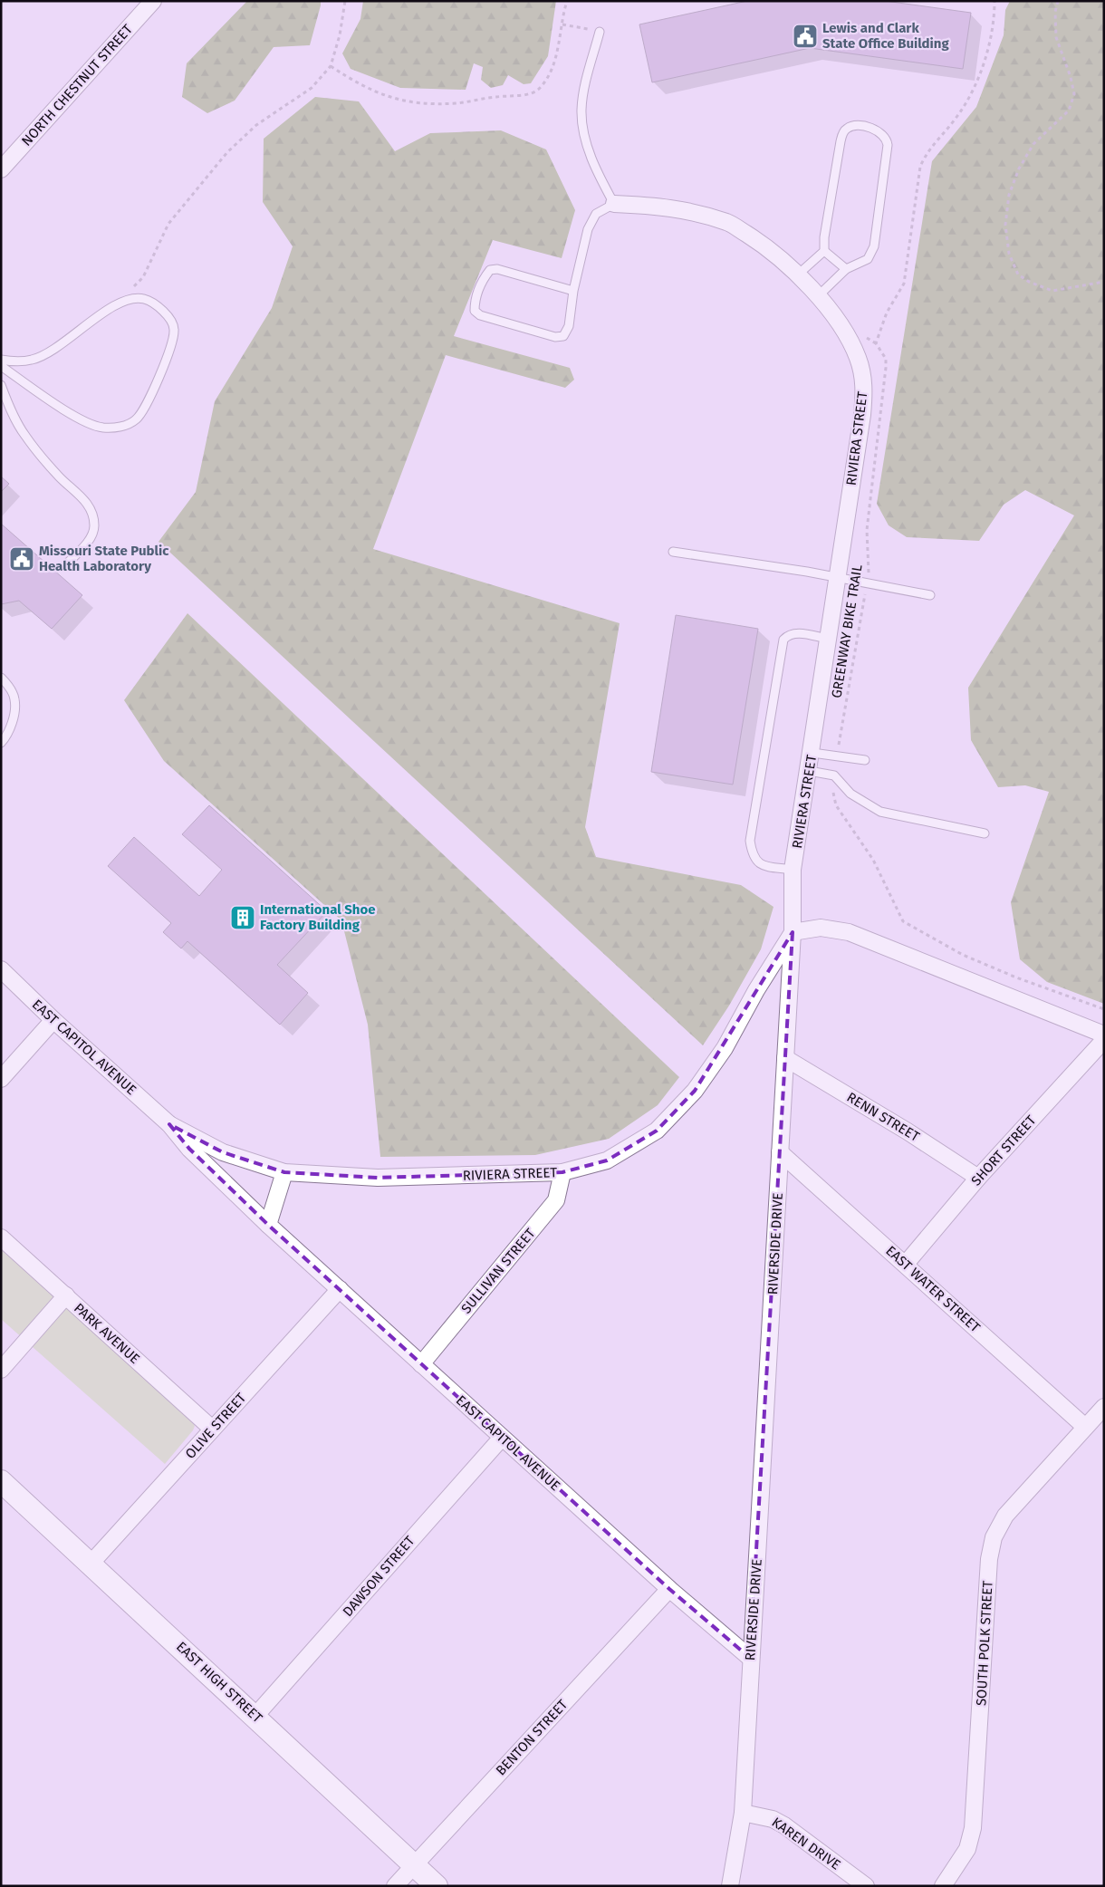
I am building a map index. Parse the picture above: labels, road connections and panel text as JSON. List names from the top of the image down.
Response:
{
  "streets": {
    "main road": ["EAST HIGH STREET"],
    "street": [
      "NORTH CHESTNUT STREET",
      "RIVIERA STREET",
      "EAST CAPITOL AVENUE",
      "RENN STREET",
      "SHORT STREET",
      "RIVERSIDE DRIVE",
      "SULLIVAN STREET",
      "EAST WATER STREET",
      "PARK AVENUE",
      "OLIVE STREET",
      "DAWSON STREET",
      "SOUTH POLK STREET",
      "BENTON STREET",
      "KAREN DRIVE"
    ],
    "path": ["GREENWAY BIKE TRAIL"]
  },
  "crossings": [
    ["RIVIERA STREET", "EAST CAPITOL AVENUE"],
    ["RIVIERA STREET", "RIVERSIDE DRIVE"],
    ["RIVIERA STREET", "SULLIVAN STREET"],
    ["EAST CAPITOL AVENUE", "RIVERSIDE DRIVE"],
    ["EAST CAPITOL AVENUE", "SULLIVAN STREET"],
    ["EAST CAPITOL AVENUE", "OLIVE STREET"],
    ["EAST CAPITOL AVENUE", "DAWSON STREET"],
    ["EAST CAPITOL AVENUE", "BENTON STREET"],
    ["RENN STREET", "SHORT STREET"],
    ["RENN STREET", "RIVERSIDE DRIVE"],
    ["SHORT STREET", "EAST WATER STREET"],
    ["RIVERSIDE DRIVE", "EAST WATER STREET"],
    ["RIVERSIDE DRIVE", "KAREN DRIVE"],
    ["EAST WATER STREET", "SOUTH POLK STREET"],
    ["PARK AVENUE", "OLIVE STREET"],
    ["OLIVE STREET", "EAST HIGH STREET"],
    ["DAWSON STREET", "EAST HIGH STREET"],
    ["EAST HIGH STREET", "BENTON STREET"]
  ],
  "places": {
    "public building": ["Lewis and Clark State Office Building", "Missouri State Public Health Laboratory"],
    "building": ["International Shoe Factory Building"]
  }
}
